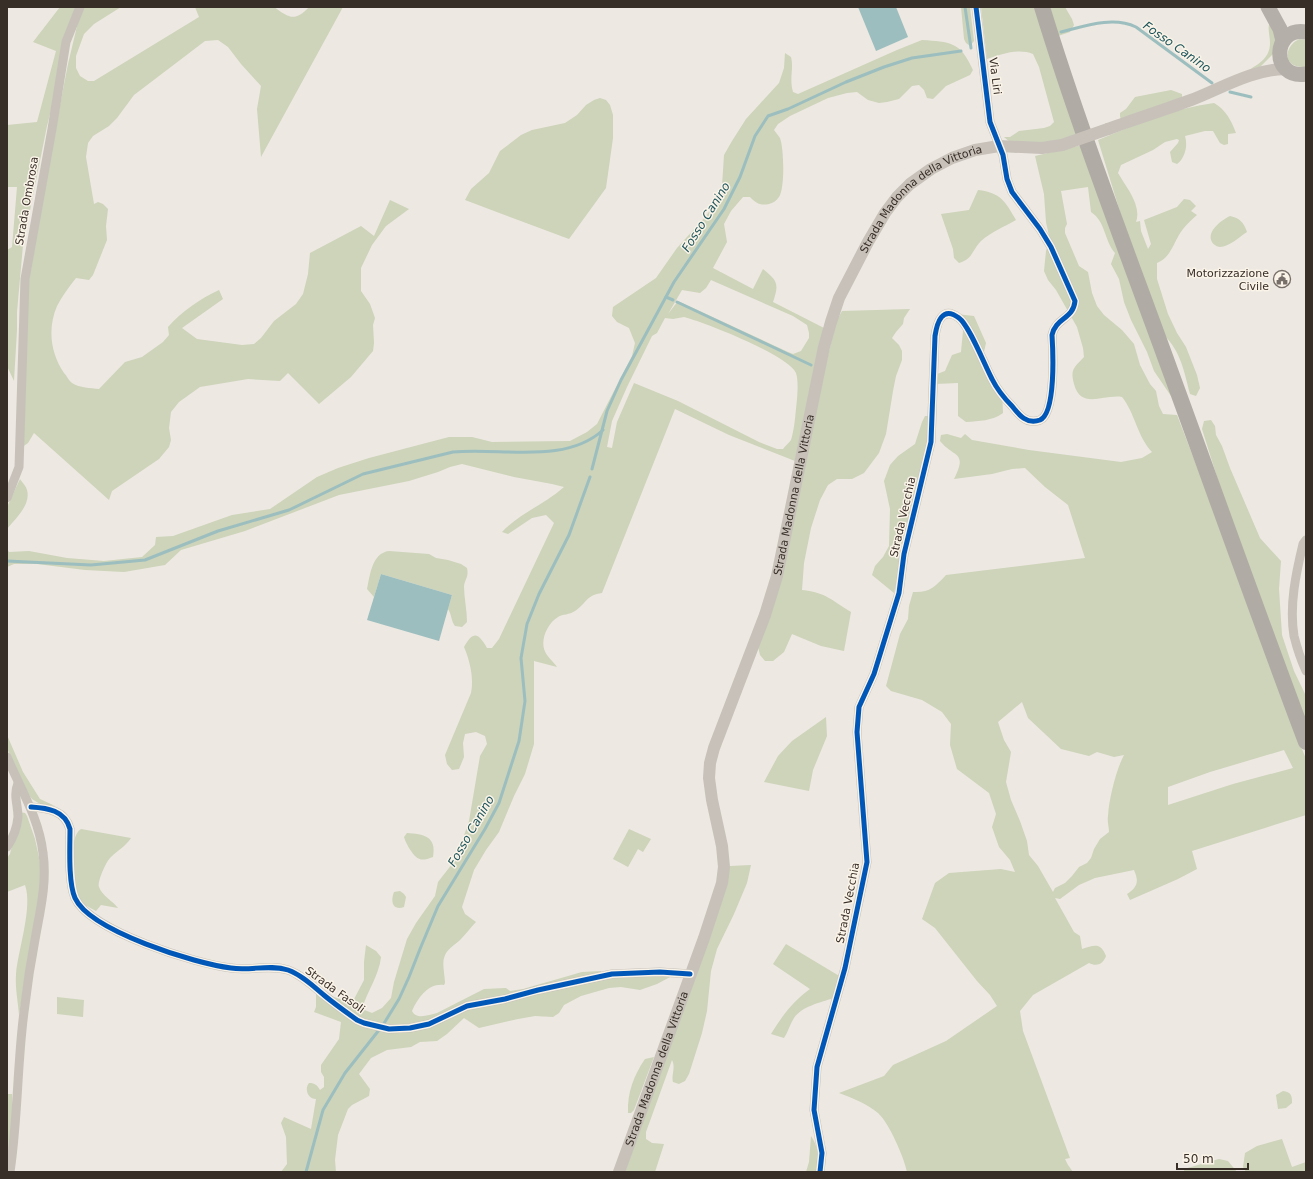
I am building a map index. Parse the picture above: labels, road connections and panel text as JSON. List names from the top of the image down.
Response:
{
  "streets": {
    "street": [
      "Via Liri",
      "Strada Ombrosa",
      "Strada Madonna della Vittoria",
      "Strada Vecchia",
      "Strada Fasoli"
    ]
  },
  "crossings": [
    ["Via Liri", "Strada Madonna della Vittoria"],
    ["Via Liri", "Strada Vecchia"],
    ["Strada Madonna della Vittoria", "Strada Vecchia"],
    ["Strada Madonna della Vittoria", "Strada Fasoli"]
  ],
  "water": ["Fosso Canino"],
  "places": {
    "public building": ["Motorizzazione Civile"]
  },
  "scale_bar": "50 m"
}
